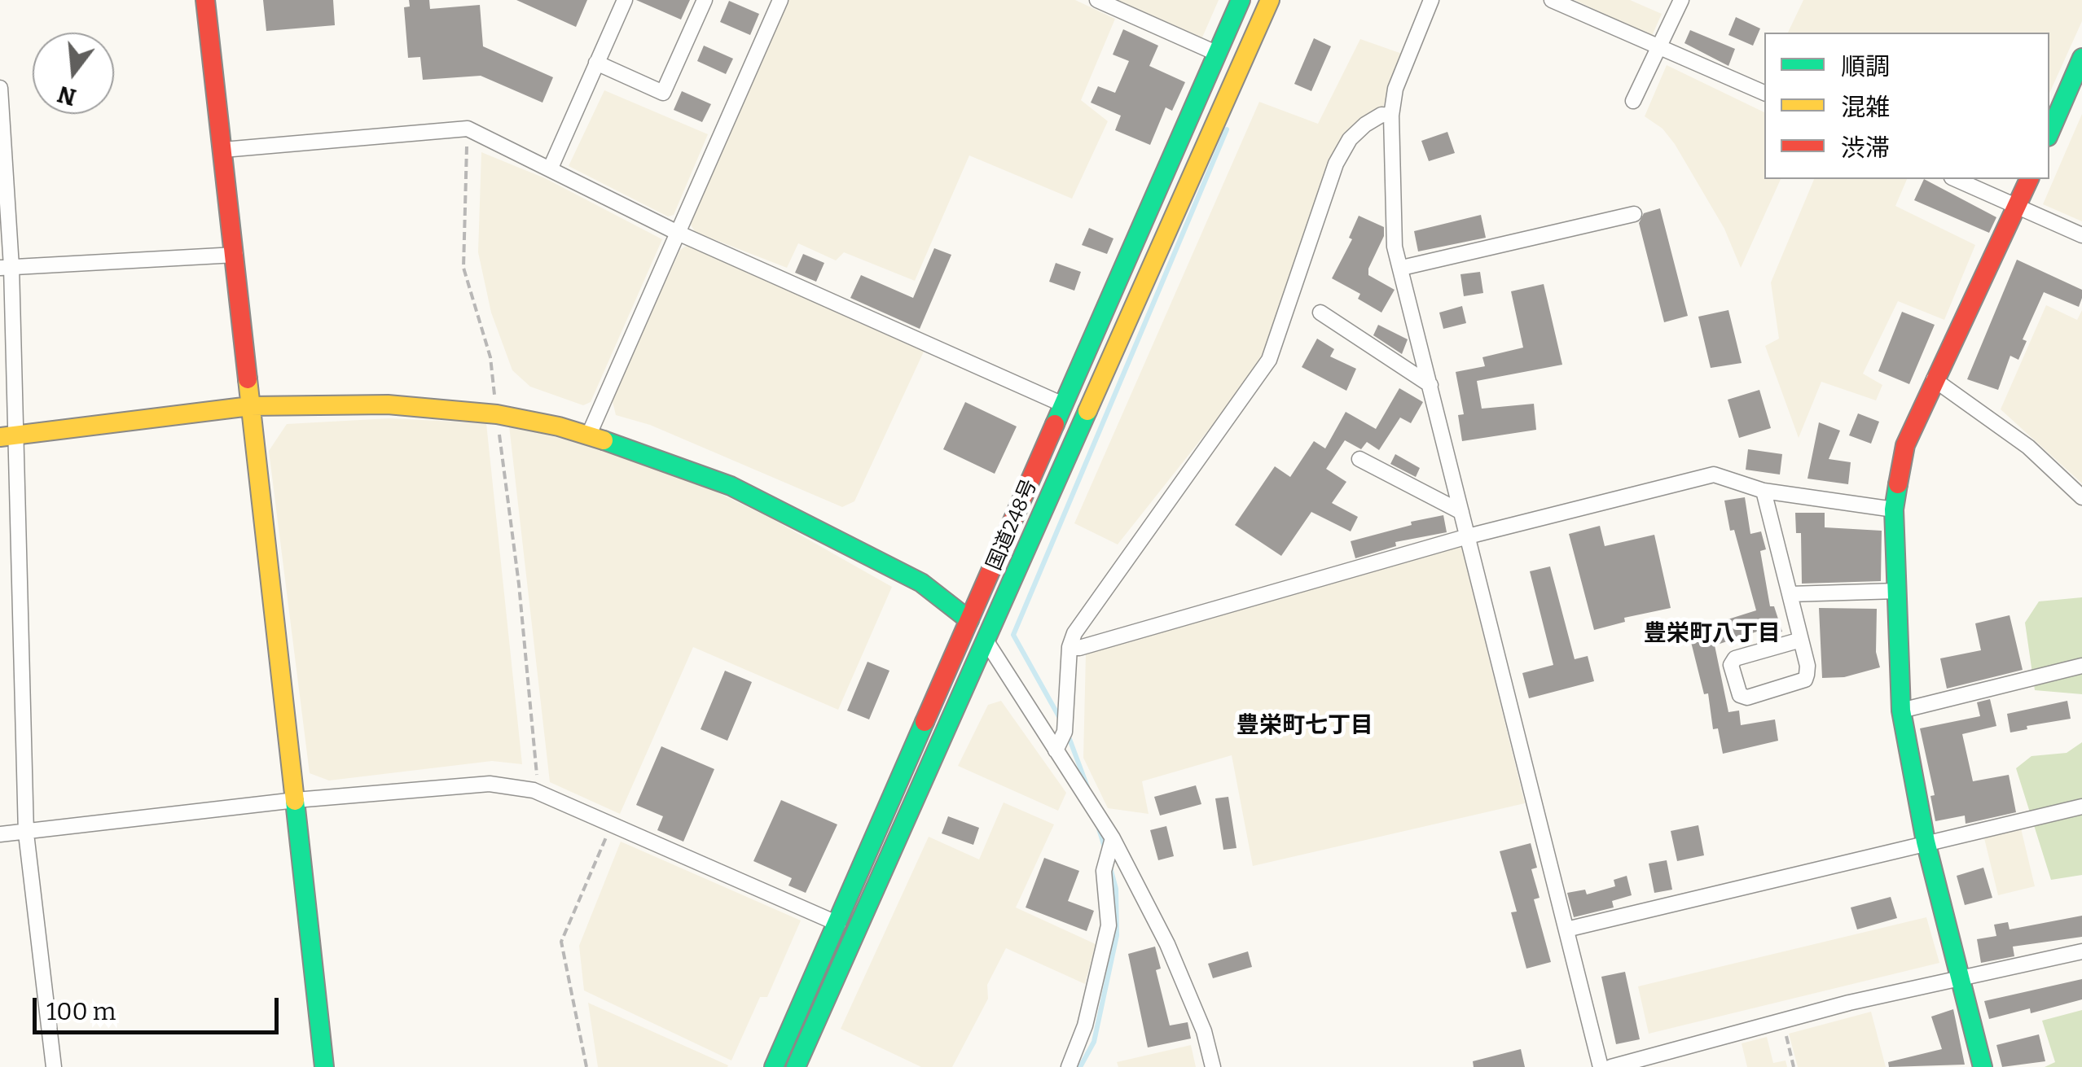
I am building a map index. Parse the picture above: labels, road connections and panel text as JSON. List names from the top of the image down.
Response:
{
  "streets": {
    "main road": ["国道248号"]
  },
  "districts": ["豊栄町八丁目", "豊栄町七丁目"],
  "legend": ["順調", "混雑", "渋滞"],
  "scale_bar": "100 m",
  "north": "bottom"
}
